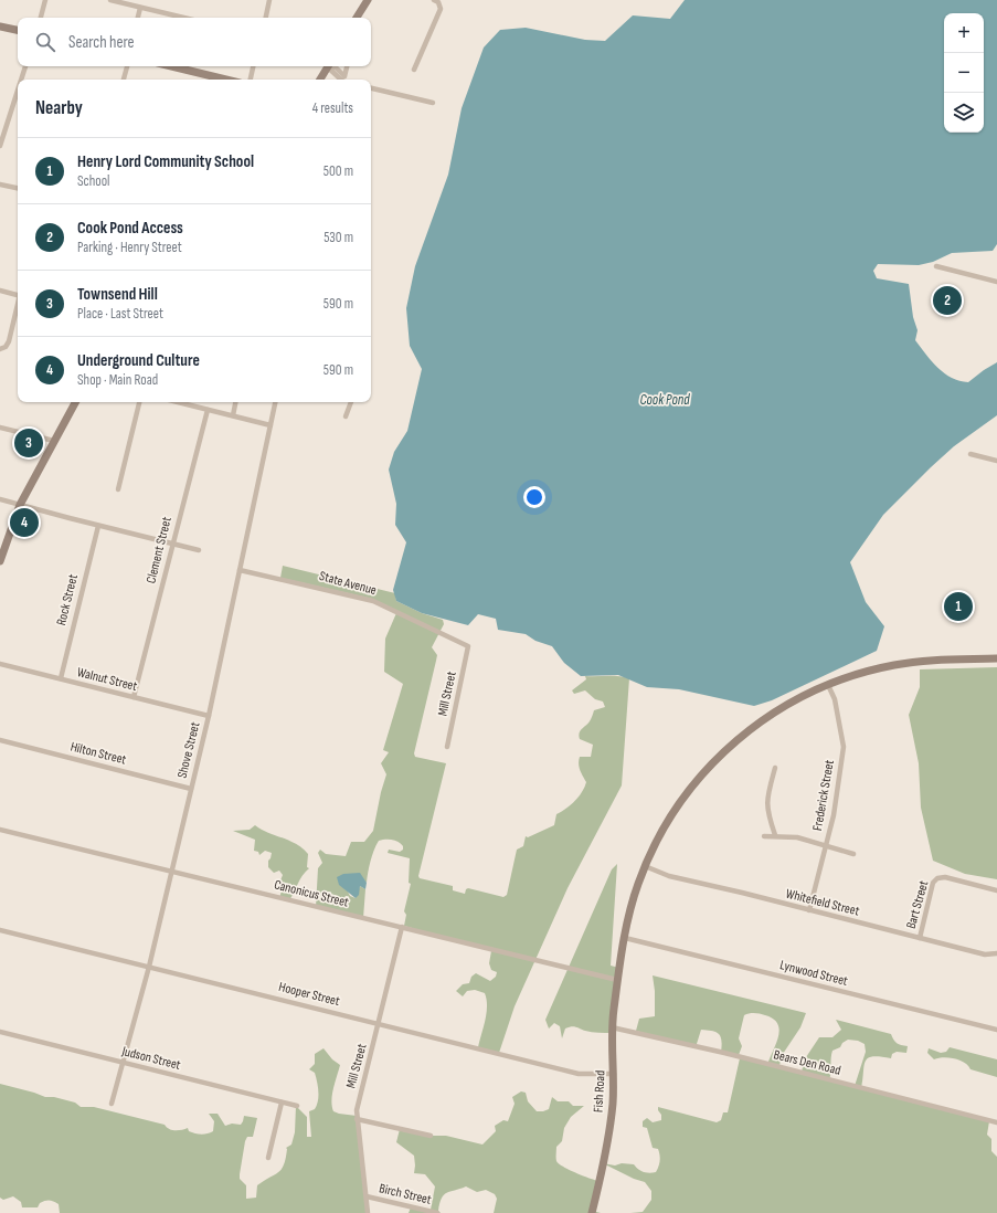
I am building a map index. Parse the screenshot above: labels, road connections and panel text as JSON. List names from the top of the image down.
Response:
{
  "streets": {
    "main road": ["Fish Road"],
    "street": [
      "Clement Street",
      "State Avenue",
      "Rock Street",
      "Walnut Street",
      "Mill Street",
      "Shove Street",
      "Hilton Street",
      "Frederick Street",
      "Canonicus Street",
      "Whitefield Street",
      "Bart Street",
      "Lynwood Street",
      "Hooper Street",
      "Judson Street",
      "Bears Den Road",
      "Birch Street"
    ]
  },
  "crossings": [
    ["Clement Street", "Walnut Street"],
    ["State Avenue", "Mill Street"],
    ["State Avenue", "Shove Street"],
    ["Rock Street", "Walnut Street"],
    ["Walnut Street", "Shove Street"],
    ["Mill Street", "Canonicus Street"],
    ["Mill Street", "Hooper Street"],
    ["Mill Street", "Birch Street"],
    ["Shove Street", "Hilton Street"],
    ["Shove Street", "Canonicus Street"],
    ["Shove Street", "Hooper Street"],
    ["Shove Street", "Judson Street"],
    ["Frederick Street", "Whitefield Street"],
    ["Frederick Street", "Fish Road"],
    ["Canonicus Street", "Fish Road"],
    ["Whitefield Street", "Bart Street"],
    ["Whitefield Street", "Fish Road"],
    ["Lynwood Street", "Fish Road"],
    ["Hooper Street", "Fish Road"],
    ["Bears Den Road", "Fish Road"]
  ],
  "water": ["Cook Pond"],
  "page": {
    "map_buttons": ["+", "−"],
    "search": "Search here",
    "heading": ["Nearby", "4 results"],
    "list": [
      {
        "mark": "1",
        "name": "Henry Lord Community School",
        "note": "School",
        "value": "500 m"
      },
      {
        "mark": "2",
        "name": "Cook Pond Access",
        "note": "Parking · Henry Street",
        "value": "530 m"
      },
      {
        "mark": "3",
        "name": "Townsend Hill",
        "note": "Place · Last Street",
        "value": "590 m"
      },
      {
        "mark": "4",
        "name": "Underground Culture",
        "note": "Shop · Main Road",
        "value": "590 m"
      }
    ],
    "pins": [
      "2",
      "3",
      "4",
      "1"
    ]
  }
}
